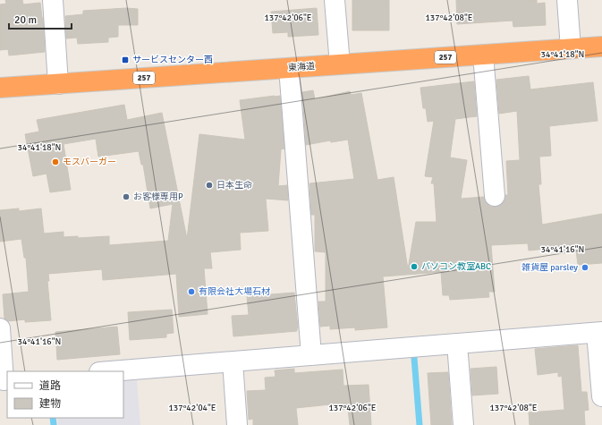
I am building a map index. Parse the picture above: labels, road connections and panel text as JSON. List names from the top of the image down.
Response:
{
  "streets": {
    "highway": ["257", "東海道"]
  },
  "places": {
    "transit": ["サービスセンター西"],
    "other": [
      "モスバーガー",
      "日本生命",
      "お客様専用P",
      "パソコン教室ABC",
      "雑貨屋 parsley",
      "有限会社大場石材"
    ]
  },
  "legend": ["道路", "建物"],
  "scale_bar": "20 m",
  "coordinates": [
    "137°42'06\"E",
    "137°42'08\"E",
    "34°41'18\"N",
    "34°41'16\"N",
    "137°42'04\"E"
  ]
}
